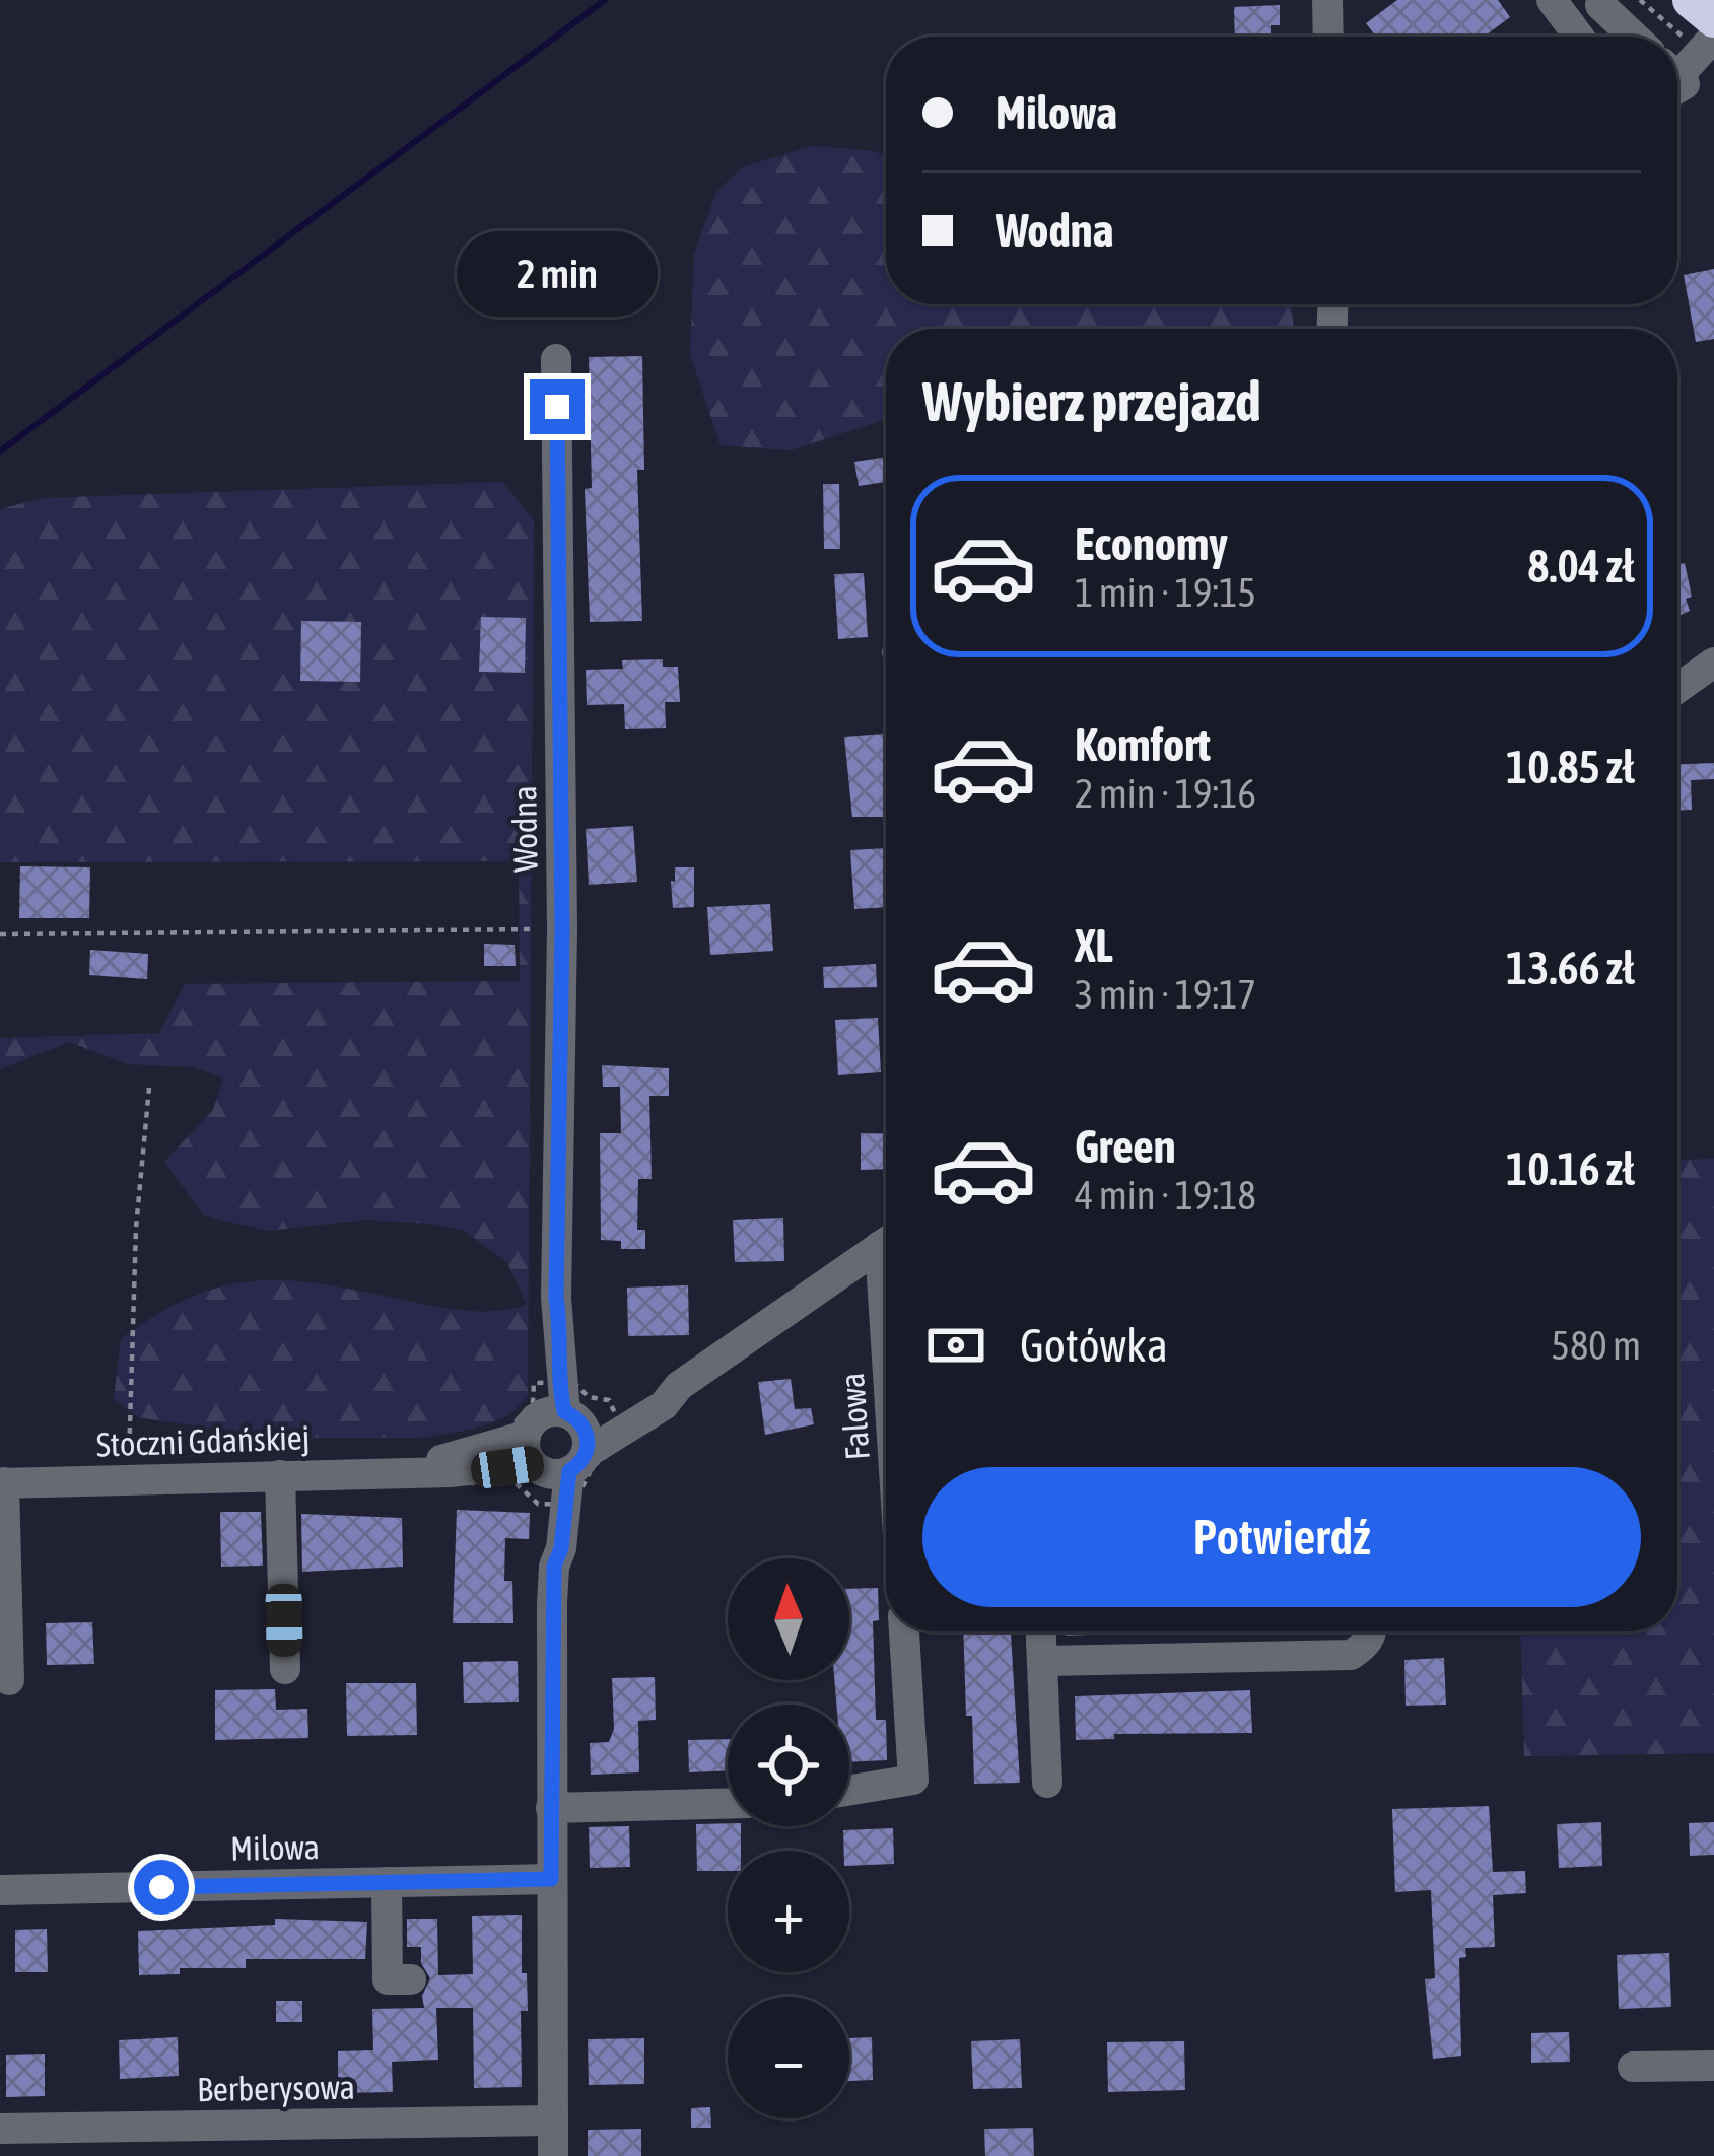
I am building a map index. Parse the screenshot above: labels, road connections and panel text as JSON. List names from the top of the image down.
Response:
{
  "streets": {
    "street": [
      "Wodna",
      "Stoczni Gdańskiej",
      "Milowa",
      "Berberysowa"
    ]
  },
  "crossings": [
    ["Wodna", "Stoczni Gdańskiej"]
  ],
  "north": "top",
  "page": {
    "banner": ["Milowa", "Wodna"],
    "bubble": "2 min",
    "heading": "Wybierz przejazd",
    "list": [
      {
        "name": "Economy",
        "note": "1 min · 19:15",
        "value": "8.04 zł"
      },
      {
        "name": "Komfort",
        "note": "2 min · 19:16",
        "value": "10.85 zł"
      },
      {
        "name": "XL",
        "note": "3 min · 19:17",
        "value": "13.66 zł"
      },
      {
        "name": "Green",
        "note": "4 min · 19:18",
        "value": "10.16 zł"
      }
    ],
    "pay": ["Gotówka", "580 m"],
    "buttons": "Potwierdź",
    "map_buttons": ["+", "−"]
  }
}
